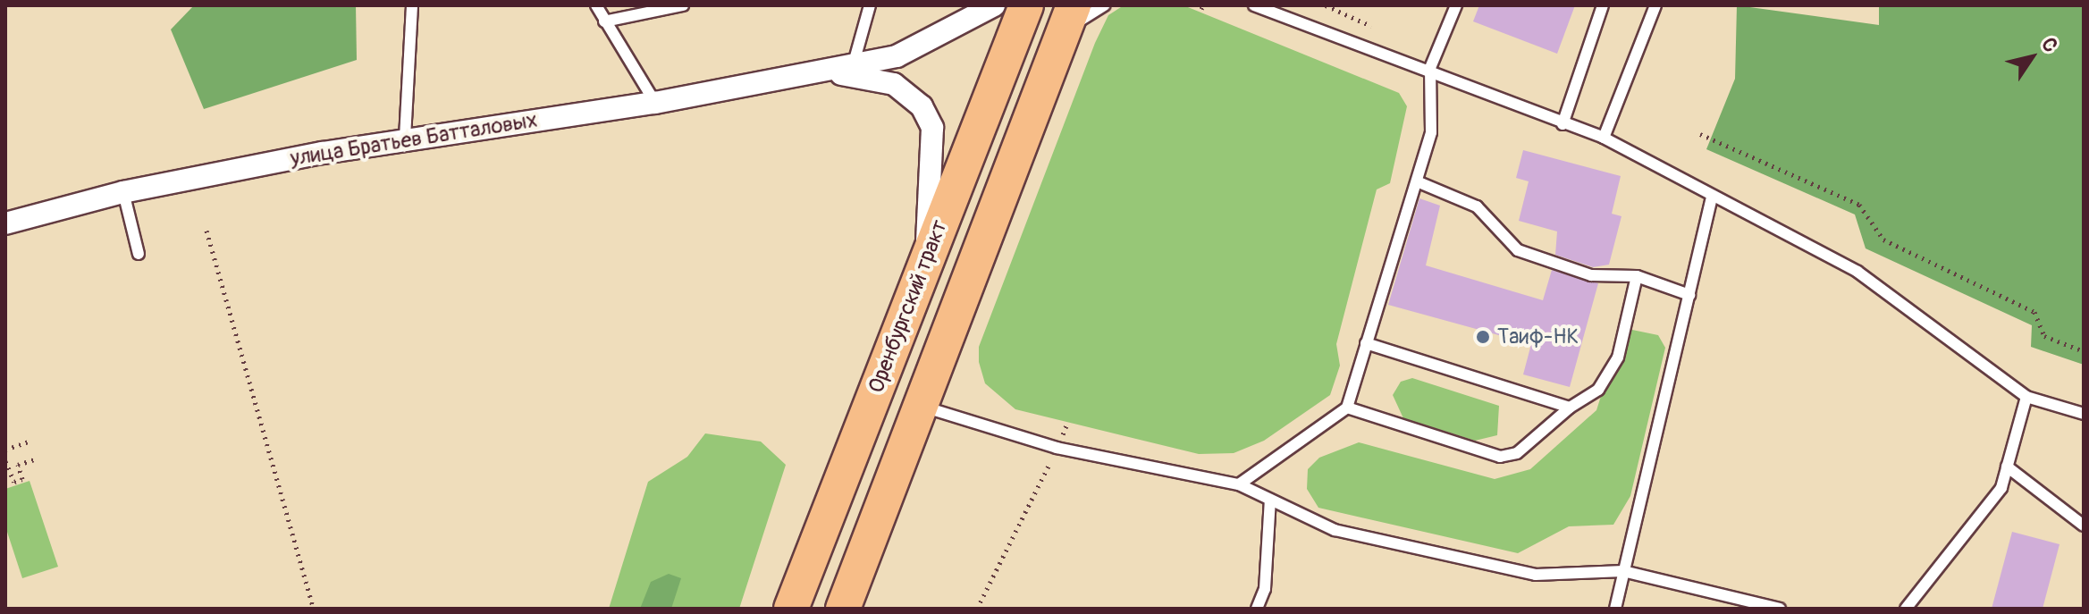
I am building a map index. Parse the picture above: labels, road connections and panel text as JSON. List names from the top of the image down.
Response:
{
  "streets": {
    "main road": ["Оренбургский тракт"],
    "street": ["улица Братьев Батталовых"]
  },
  "crossings": [
    ["улица Братьев Батталовых", "Оренбургский тракт"]
  ],
  "places": ["Таиф-НК"],
  "north": "top right"
}
